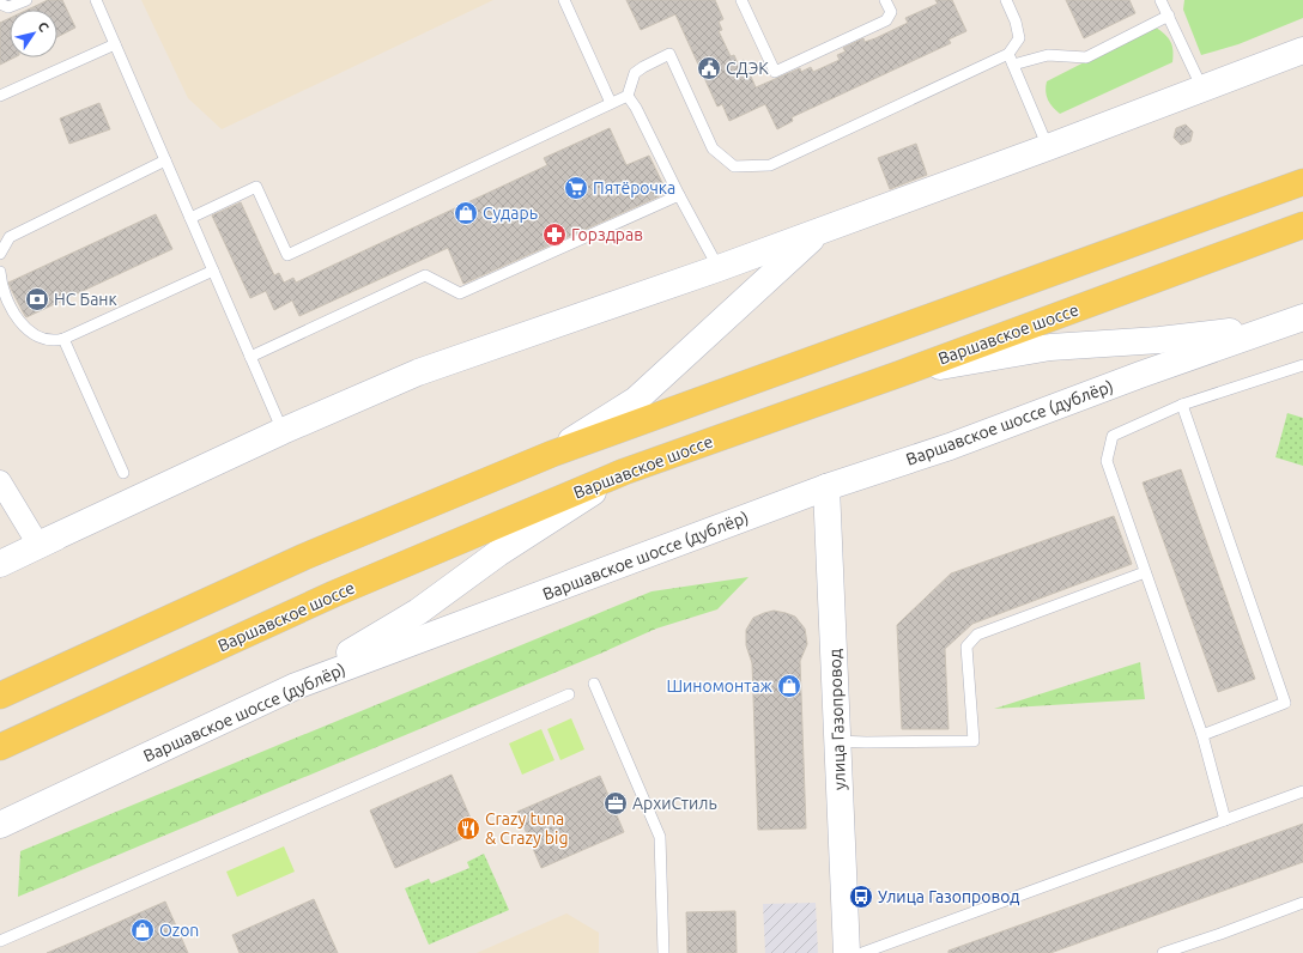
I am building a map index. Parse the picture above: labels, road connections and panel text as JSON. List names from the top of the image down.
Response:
{
  "streets": {
    "main road": ["Варшавское шоссе", "Варшавское шоссе (дублёр)", "улица Газопровод"]
  },
  "crossings": [
    ["Варшавское шоссе (дублёр)", "улица Газопровод"]
  ],
  "places": {
    "public building": ["СДЭК"],
    "supermarket": ["Пятёрочка"],
    "shop": ["Сударь", "Шиномонтаж", "Ozon"],
    "pharmacy": ["Горздрав"],
    "bank": ["НС Банк"],
    "office": ["АрхиСтиль"],
    "restaurant": ["Crazy tuna & Crazy big"],
    "bus stop": ["Улица Газопровод"]
  },
  "north": "top right"
}
